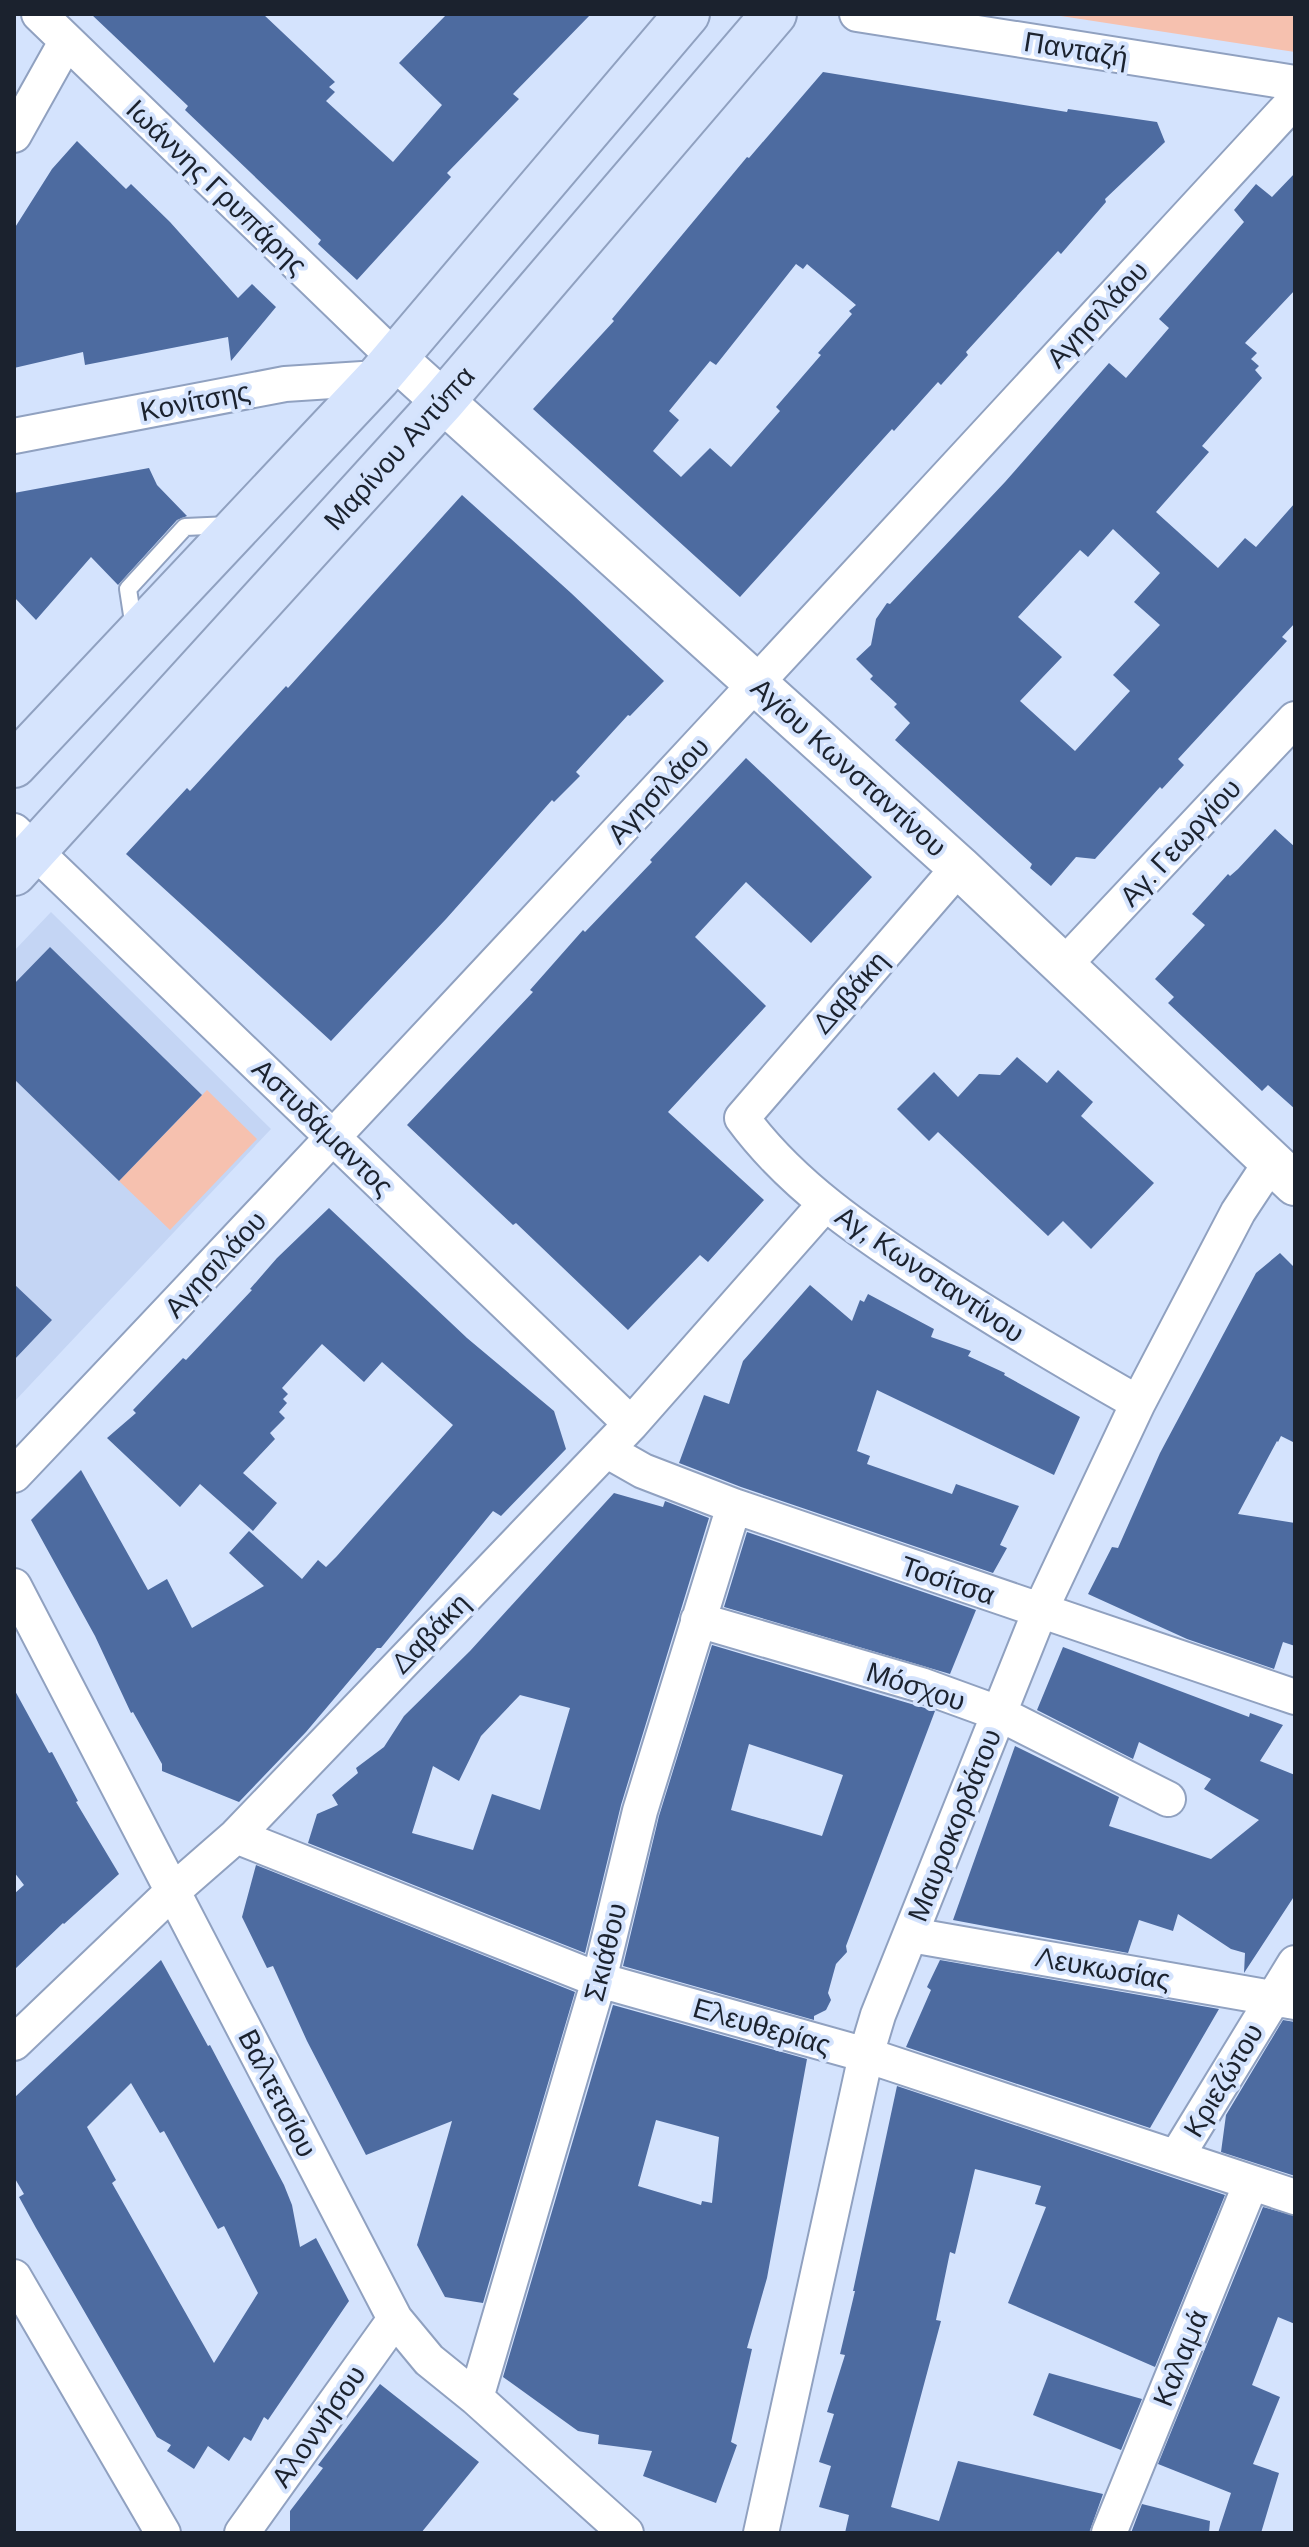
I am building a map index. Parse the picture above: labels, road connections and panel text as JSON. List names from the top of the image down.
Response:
{
  "streets": {
    "main road": ["Μαρίνου Αντύπα"],
    "street": [
      "Πανταζή",
      "Ιωάννης Γρυπάρης",
      "Αγησιλάου",
      "Κονίτσης",
      "Αγίου Κωνσταντίνου",
      "Αγ. Γεωργίου",
      "Δαβάκη",
      "Αστυδάμαντος",
      "Αγ, Κωνσταντίνου",
      "Τοσίτσα",
      "Μόσχου",
      "Μαυροκορδάτου",
      "Σκιάθου",
      "Λευκωσίας",
      "Ελευθερίας",
      "Κριεζώτου",
      "Βαλτετσίου",
      "Καλαμά",
      "Αλοννήσου"
    ]
  },
  "crossings": [
    ["Ιωάννης Γρυπάρης", "Κονίτσης"],
    ["Ιωάννης Γρυπάρης", "Αγίου Κωνσταντίνου"],
    ["Αγησιλάου", "Αγίου Κωνσταντίνου"],
    ["Αγησιλάου", "Αστυδάμαντος"],
    ["Κονίτσης", "Αγίου Κωνσταντίνου"],
    ["Μαρίνου Αντύπα", "Αγίου Κωνσταντίνου"],
    ["Μαρίνου Αντύπα", "Αστυδάμαντος"],
    ["Αγίου Κωνσταντίνου", "Αγ. Γεωργίου"],
    ["Αγίου Κωνσταντίνου", "Δαβάκη"],
    ["Αγίου Κωνσταντίνου", "Μαυροκορδάτου"],
    ["Δαβάκη", "Αστυδάμαντος"],
    ["Δαβάκη", "Αγ, Κωνσταντίνου"],
    ["Δαβάκη", "Τοσίτσα"],
    ["Δαβάκη", "Ελευθερίας"],
    ["Δαβάκη", "Βαλτετσίου"],
    ["Αγ, Κωνσταντίνου", "Μαυροκορδάτου"],
    ["Τοσίτσα", "Μαυροκορδάτου"],
    ["Τοσίτσα", "Σκιάθου"],
    ["Μόσχου", "Μαυροκορδάτου"],
    ["Μόσχου", "Σκιάθου"],
    ["Μαυροκορδάτου", "Λευκωσίας"],
    ["Μαυροκορδάτου", "Ελευθερίας"],
    ["Σκιάθου", "Ελευθερίας"],
    ["Σκιάθου", "Βαλτετσίου"],
    ["Λευκωσίας", "Κριεζώτου"],
    ["Ελευθερίας", "Κριεζώτου"],
    ["Ελευθερίας", "Καλαμά"],
    ["Βαλτετσίου", "Αλοννήσου"]
  ]
}
